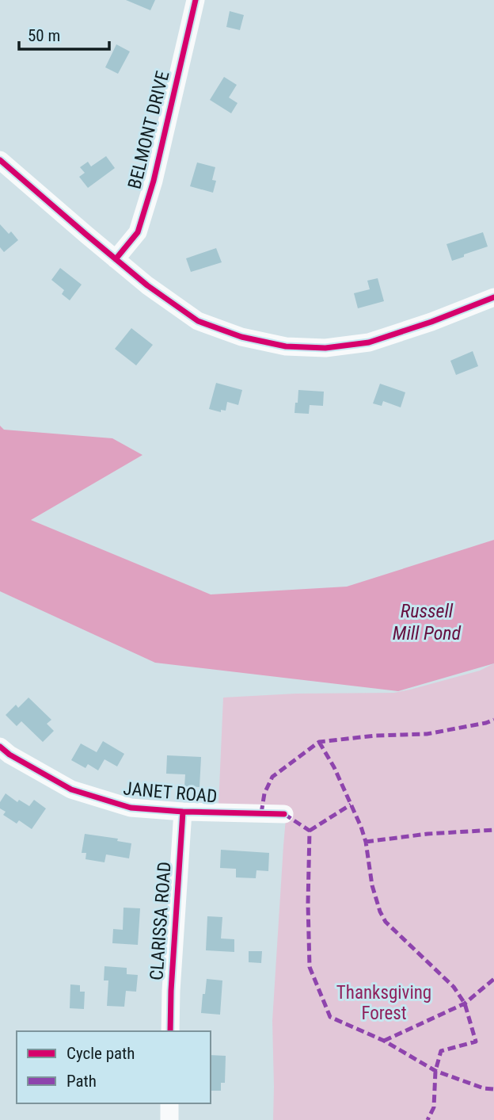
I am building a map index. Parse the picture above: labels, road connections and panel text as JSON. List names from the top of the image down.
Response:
{
  "streets": {
    "street": ["BELMONT DRIVE", "JANET ROAD", "CLARISSA ROAD"]
  },
  "crossings": [
    ["JANET ROAD", "CLARISSA ROAD"]
  ],
  "water": ["Russell Mill Pond"],
  "parks": ["Thanksgiving Forest"],
  "legend": ["Cycle path", "Path"],
  "scale_bar": "50 m"
}
